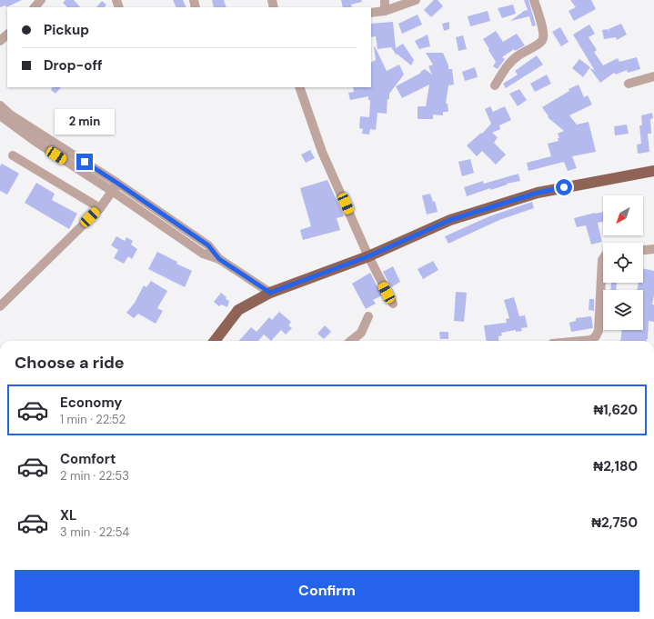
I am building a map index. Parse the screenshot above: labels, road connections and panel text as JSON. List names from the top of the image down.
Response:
{
  "north": "bottom left",
  "page": {
    "banner": ["Pickup", "Drop-off"],
    "bubble": "2 min",
    "heading": "Choose a ride",
    "list": [
      {
        "name": "Economy",
        "note": "1 min · 22:52",
        "value": "₦1,620"
      },
      {
        "name": "Comfort",
        "note": "2 min · 22:53",
        "value": "₦2,180"
      },
      {
        "name": "XL",
        "note": "3 min · 22:54",
        "value": "₦2,750"
      }
    ],
    "buttons": "Confirm"
  }
}
